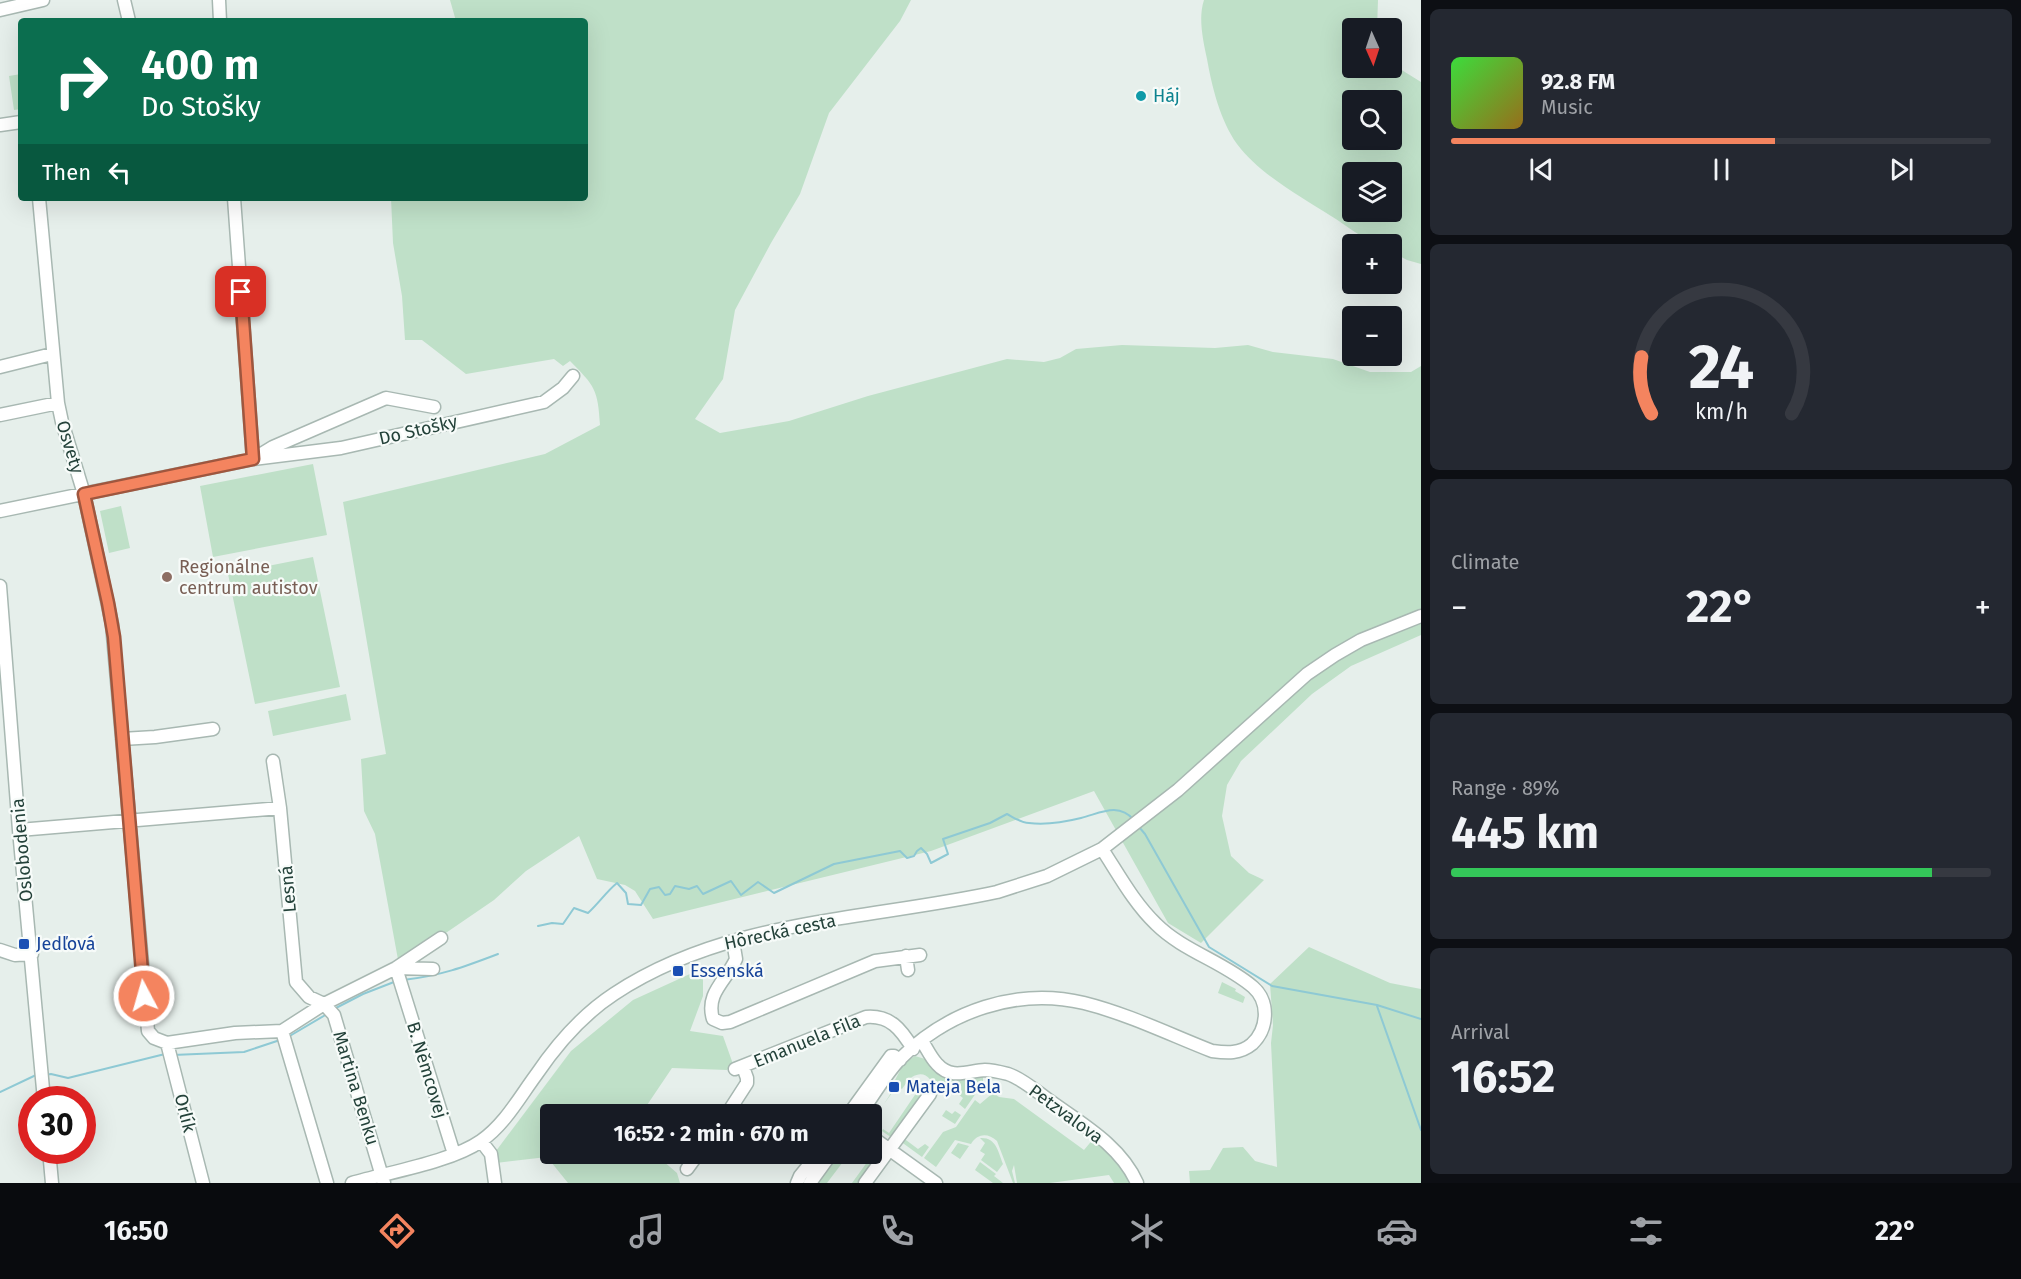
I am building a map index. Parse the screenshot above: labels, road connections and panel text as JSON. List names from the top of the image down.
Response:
{
  "streets": {
    "street": [
      "Do Stošky",
      "Osvety",
      "Oslobodenia",
      "Lesná",
      "Hôrecká cesta",
      "Emanuela Fila",
      "B. Němcovej",
      "Martina Benku",
      "Orlík",
      "Petzvalova"
    ]
  },
  "crossings": [
    ["Do Stošky", "Osvety"],
    ["Osvety", "Orlík"],
    ["Lesná", "Martina Benku"],
    ["Hôrecká cesta", "B. Němcovej"],
    ["Hôrecká cesta", "Martina Benku"],
    ["Emanuela Fila", "Petzvalova"]
  ],
  "places": {
    "other": ["Háj", "Regionálne centrum autistov"],
    "transit": ["Jedľová", "Essenská", "Mateja Bela"]
  },
  "north": "bottom",
  "page": {
    "map_buttons": ["+", "−"],
    "turn": ["400 m", "Do Stošky"],
    "song": ["92.8 FM", "Music"],
    "then": "Then",
    "tile": [
      "Climate",
      ["Range · 89%", "445 km"],
      ["Arrival", "16:52"]
    ],
    "heat": ["−", "22°", "+"],
    "limit": "30",
    "trip": "16:52 · 2 min · 670 m",
    "tabs": ["16:50", "22°"],
    "gauge": ["24", "km/h"]
  }
}
